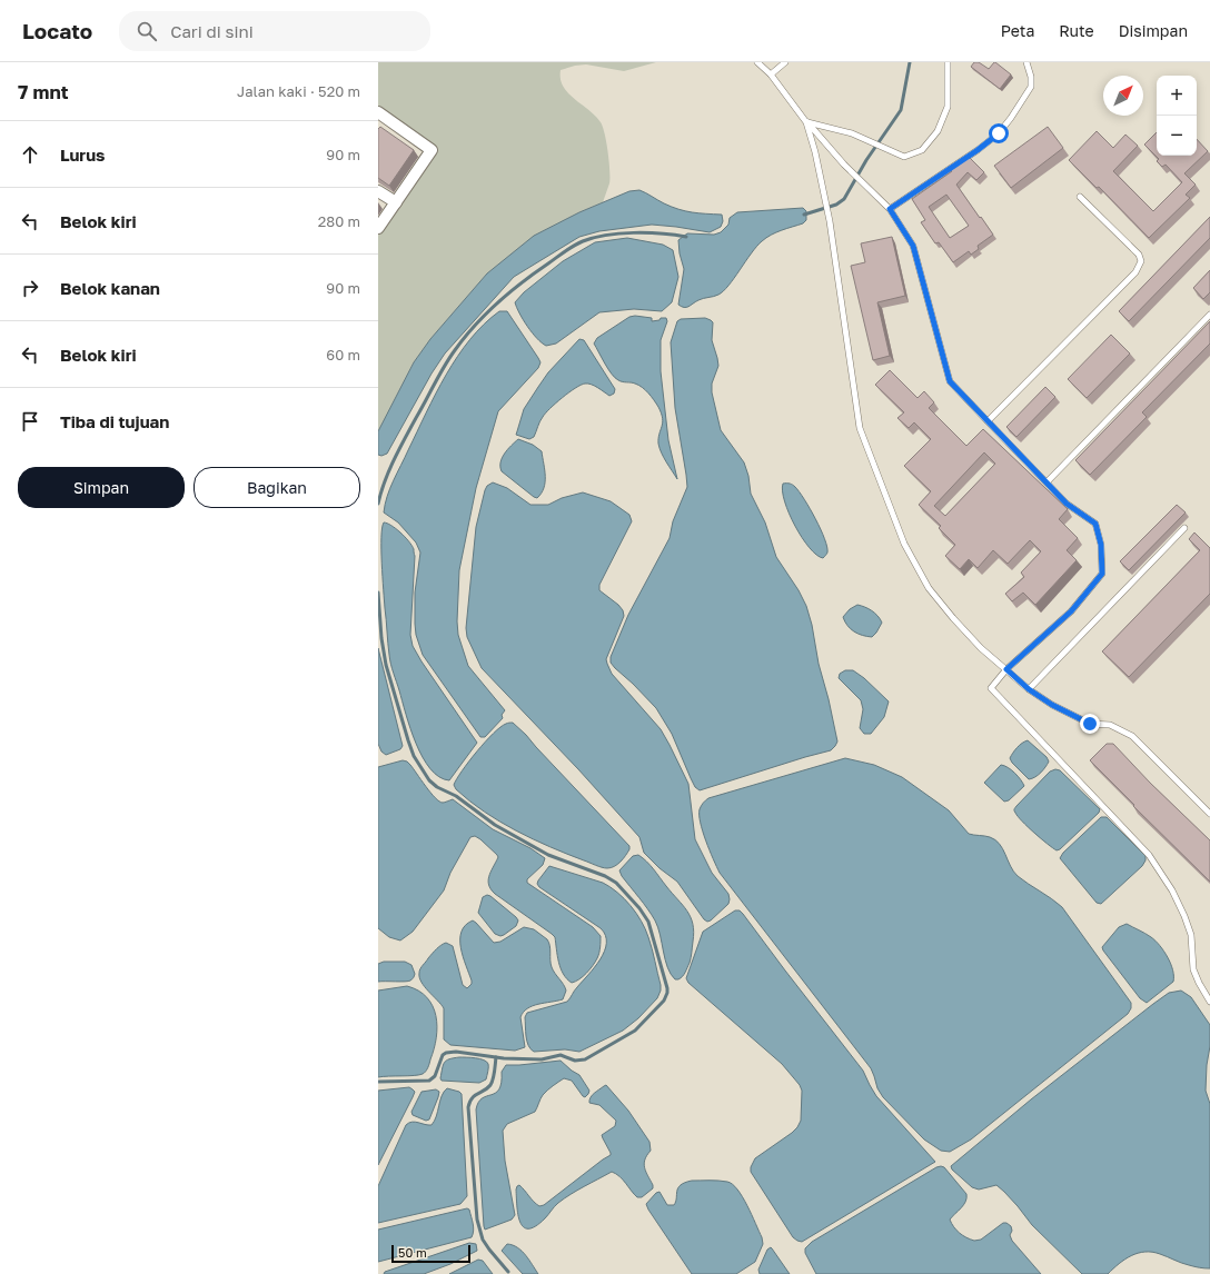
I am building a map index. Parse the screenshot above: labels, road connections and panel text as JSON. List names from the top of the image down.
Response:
{
  "scale_bar": "50 m",
  "north": "top right",
  "page": {
    "header": "Locato",
    "search": "Cari di sini",
    "nav": ["Peta", "Rute", "Disimpan"],
    "heading": ["7 mnt", "Jalan kaki · 520 m"],
    "map_buttons": ["+", "−"],
    "list": [
      ["Lurus", "90 m"],
      ["Belok kiri", "280 m"],
      ["Belok kanan", "90 m"],
      ["Belok kiri", "60 m"],
      "Tiba di tujuan"
    ],
    "buttons": ["Simpan", "Bagikan"],
    "scale": "50 m"
  }
}
